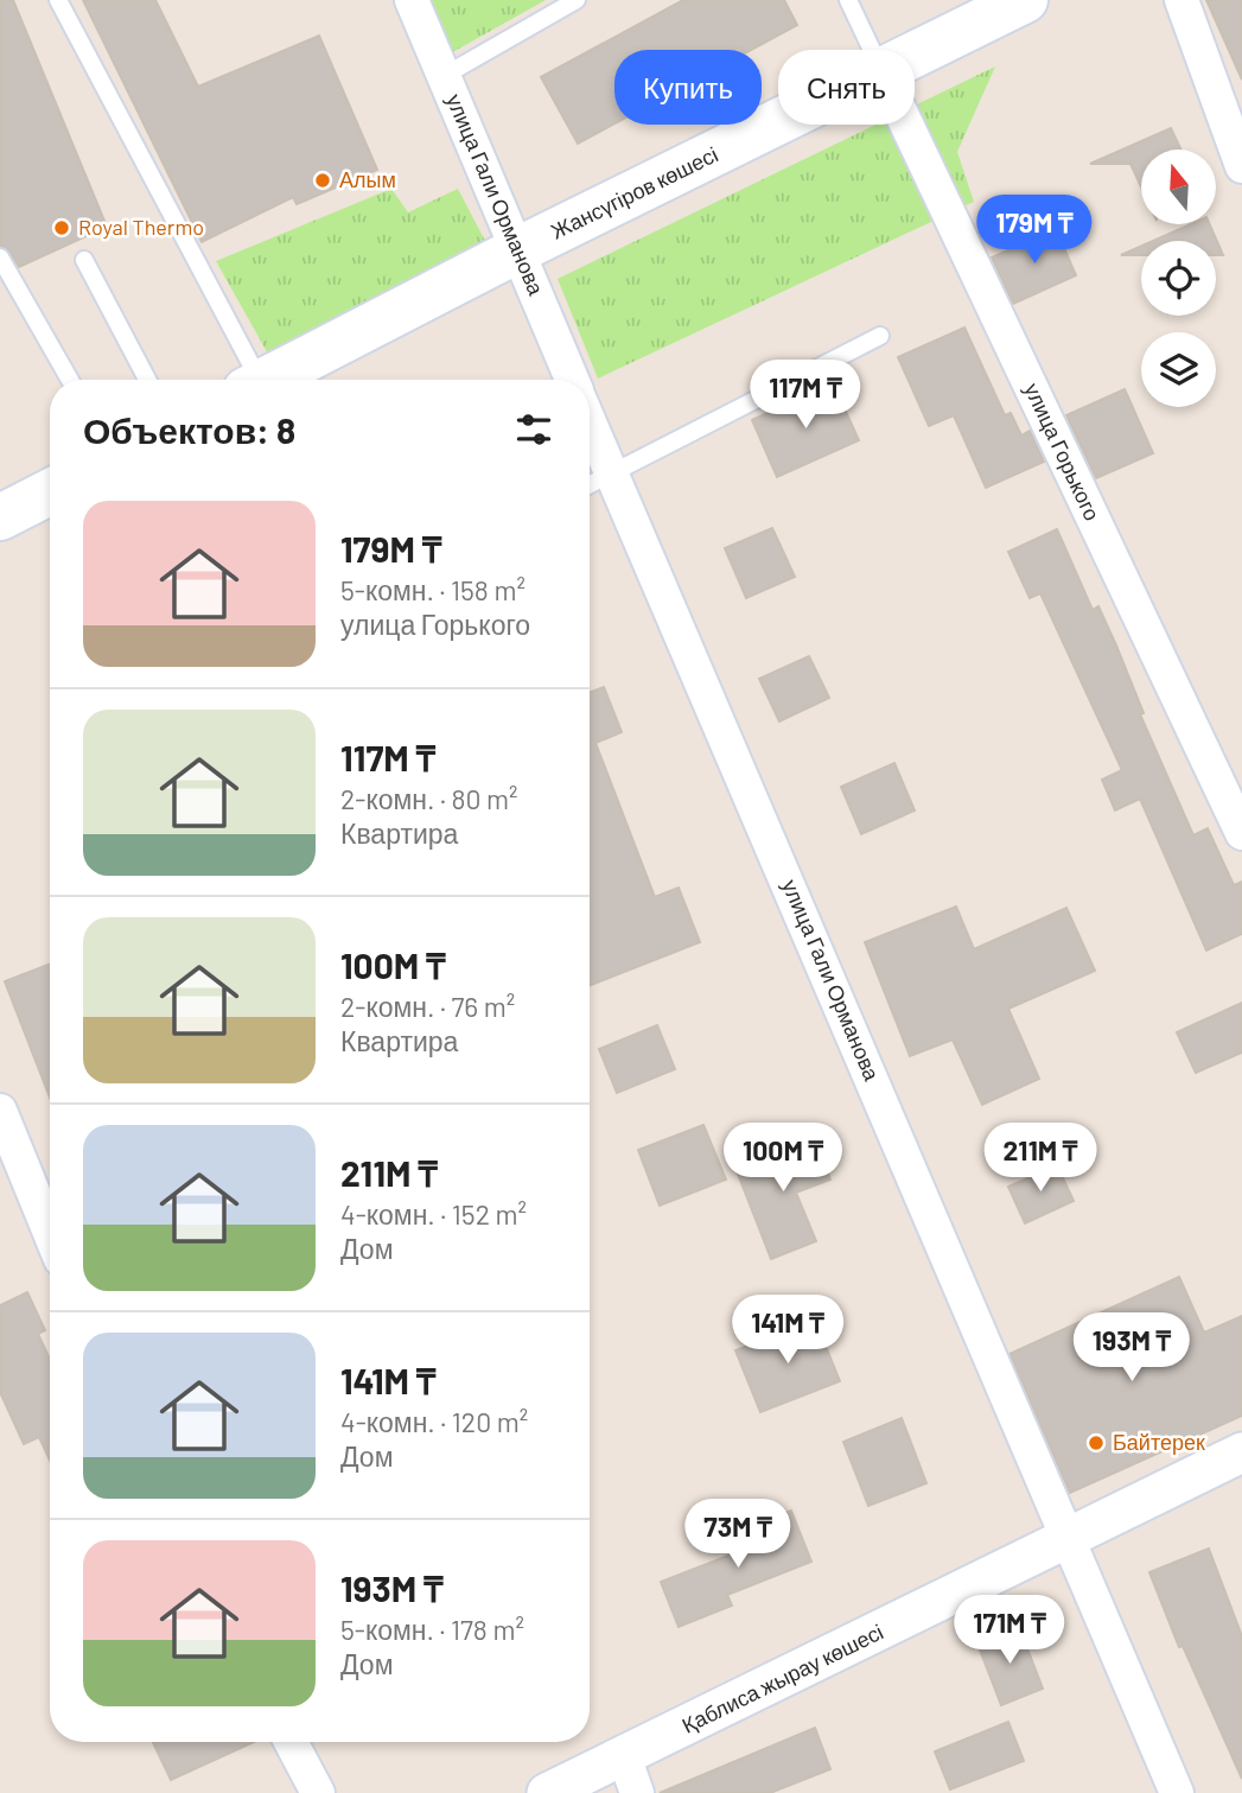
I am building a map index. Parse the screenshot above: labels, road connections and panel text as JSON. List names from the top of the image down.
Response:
{
  "streets": {
    "main road": ["Жансүгіров көшесі"],
    "street": ["улица Гали Орманова", "улица Горького", "Қаблиса жырау көшесі"]
  },
  "crossings": [
    ["Жансүгіров көшесі", "улица Гали Орманова"],
    ["улица Гали Орманова", "Қаблиса жырау көшесі"]
  ],
  "places": ["Алым", "Royal Thermo", "Байтерек"],
  "north": "top",
  "page": {
    "chip": ["Купить", "Снять"],
    "price": [
      "179M ₸",
      "117M ₸",
      "100M ₸",
      "211M ₸",
      "141M ₸",
      "193M ₸",
      "73M ₸",
      "171M ₸"
    ],
    "heading": "Объектов: 8",
    "list": [
      {
        "name": "179M ₸",
        "note": "5-комн. · 158 m² · улица Горького"
      },
      {
        "name": "117M ₸",
        "note": "2-комн. · 80 m² · Квартира"
      },
      {
        "name": "100M ₸",
        "note": "2-комн. · 76 m² · Квартира"
      },
      {
        "name": "211M ₸",
        "note": "4-комн. · 152 m² · Дом"
      },
      {
        "name": "141M ₸",
        "note": "4-комн. · 120 m² · Дом"
      },
      {
        "name": "193M ₸",
        "note": "5-комн. · 178 m² · Дом"
      }
    ]
  }
}
